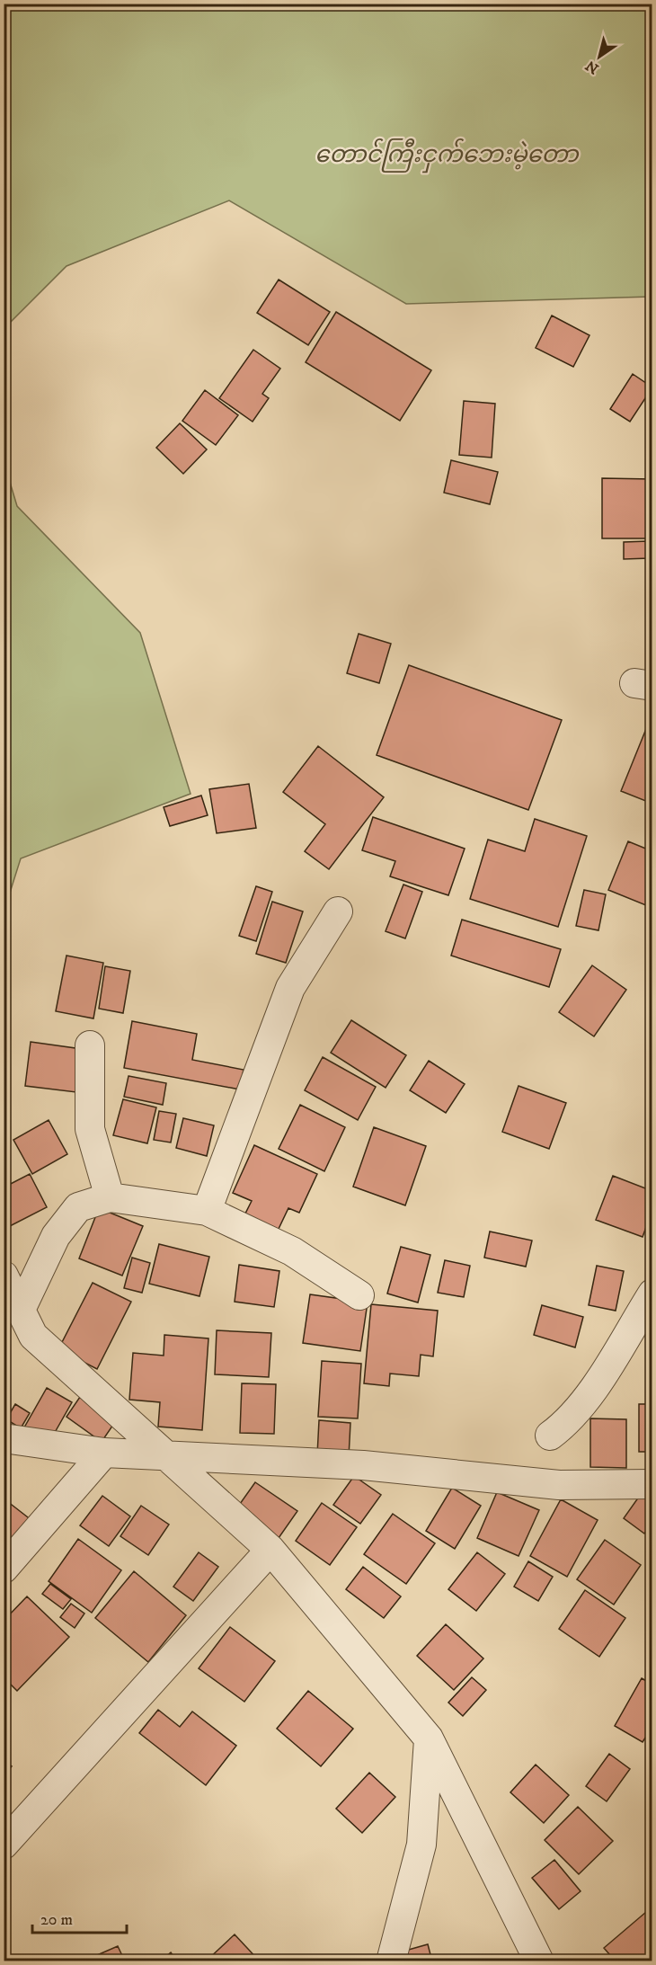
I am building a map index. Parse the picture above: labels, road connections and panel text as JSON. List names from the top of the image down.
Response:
{
  "parks": ["တောင်ကြီးငှက်ဘေးမဲ့တော"],
  "scale_bar": "20 m",
  "north": "bottom left"
}
